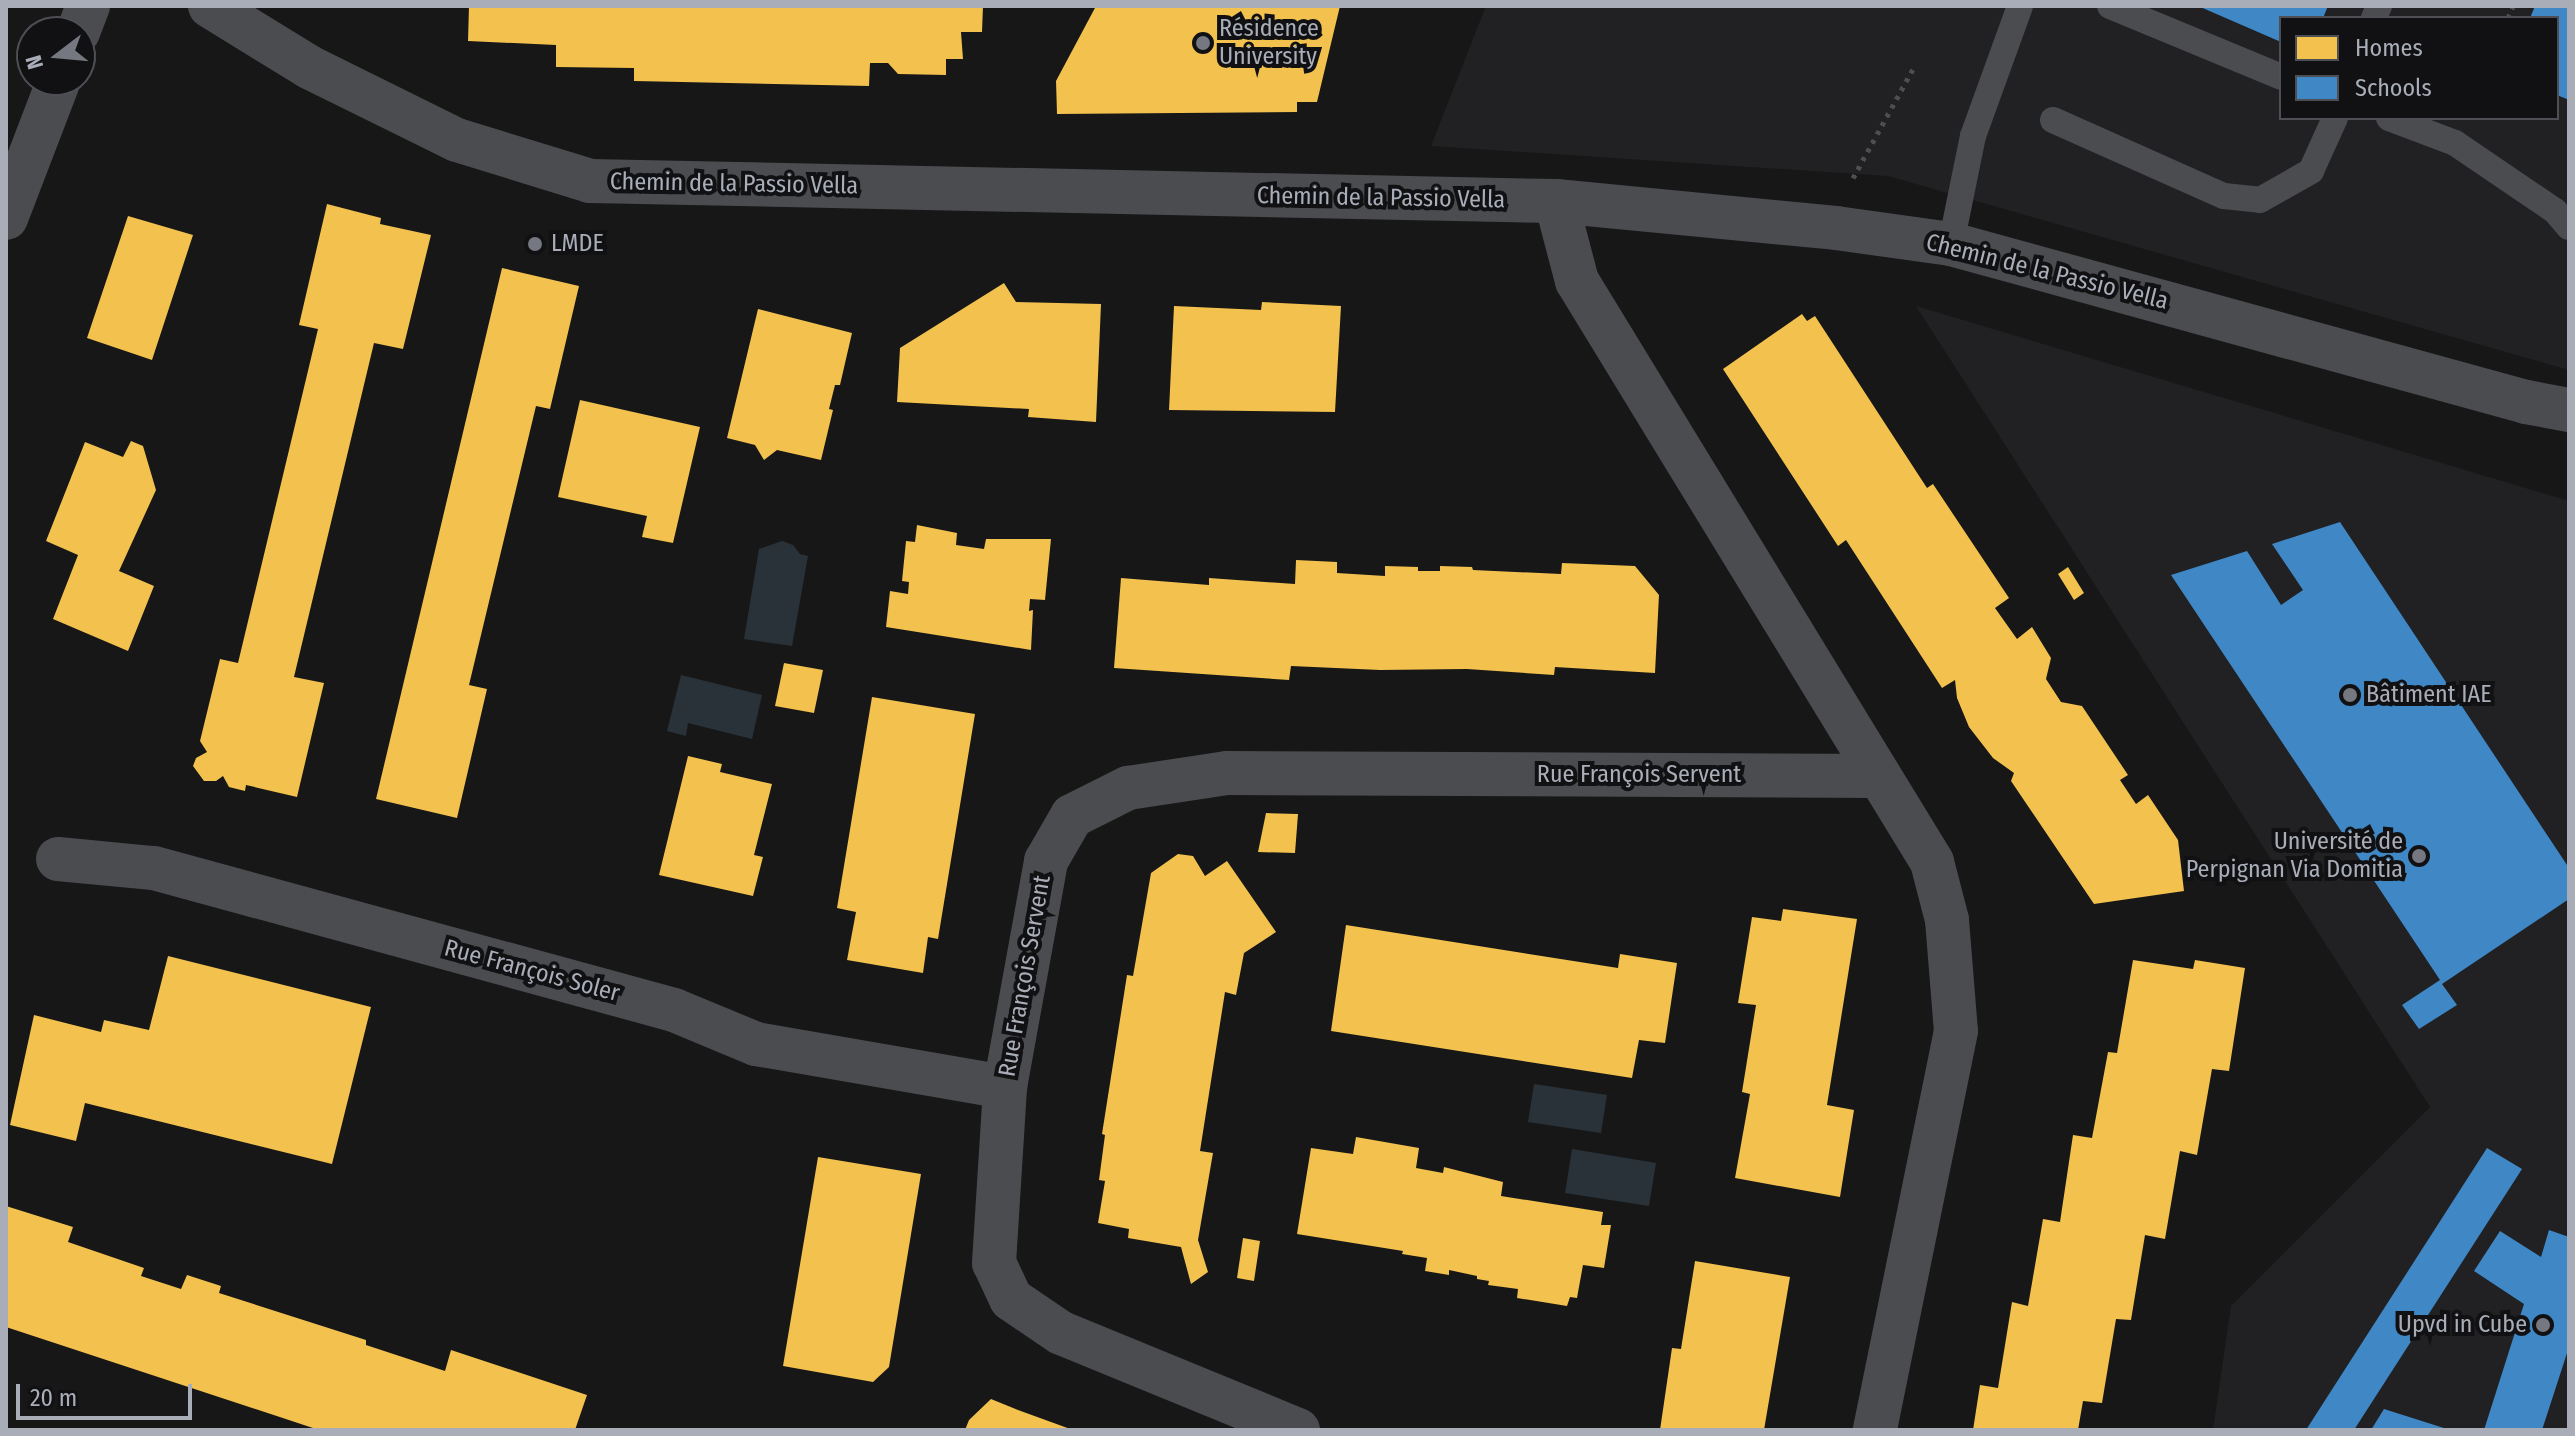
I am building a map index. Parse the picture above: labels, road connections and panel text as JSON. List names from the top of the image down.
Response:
{
  "streets": {
    "street": ["Chemin de la Passio Vella", "Rue François Servent", "Rue François Soler"]
  },
  "crossings": [
    ["Rue François Servent", "Rue François Soler"]
  ],
  "places": [
    "Résidence University",
    "LMDE",
    "Bâtiment IAE",
    "Université de Perpignan Via Domitia",
    "Upvd in Cube"
  ],
  "legend": ["Homes", "Schools"],
  "scale_bar": "20 m",
  "north": "left"
}
